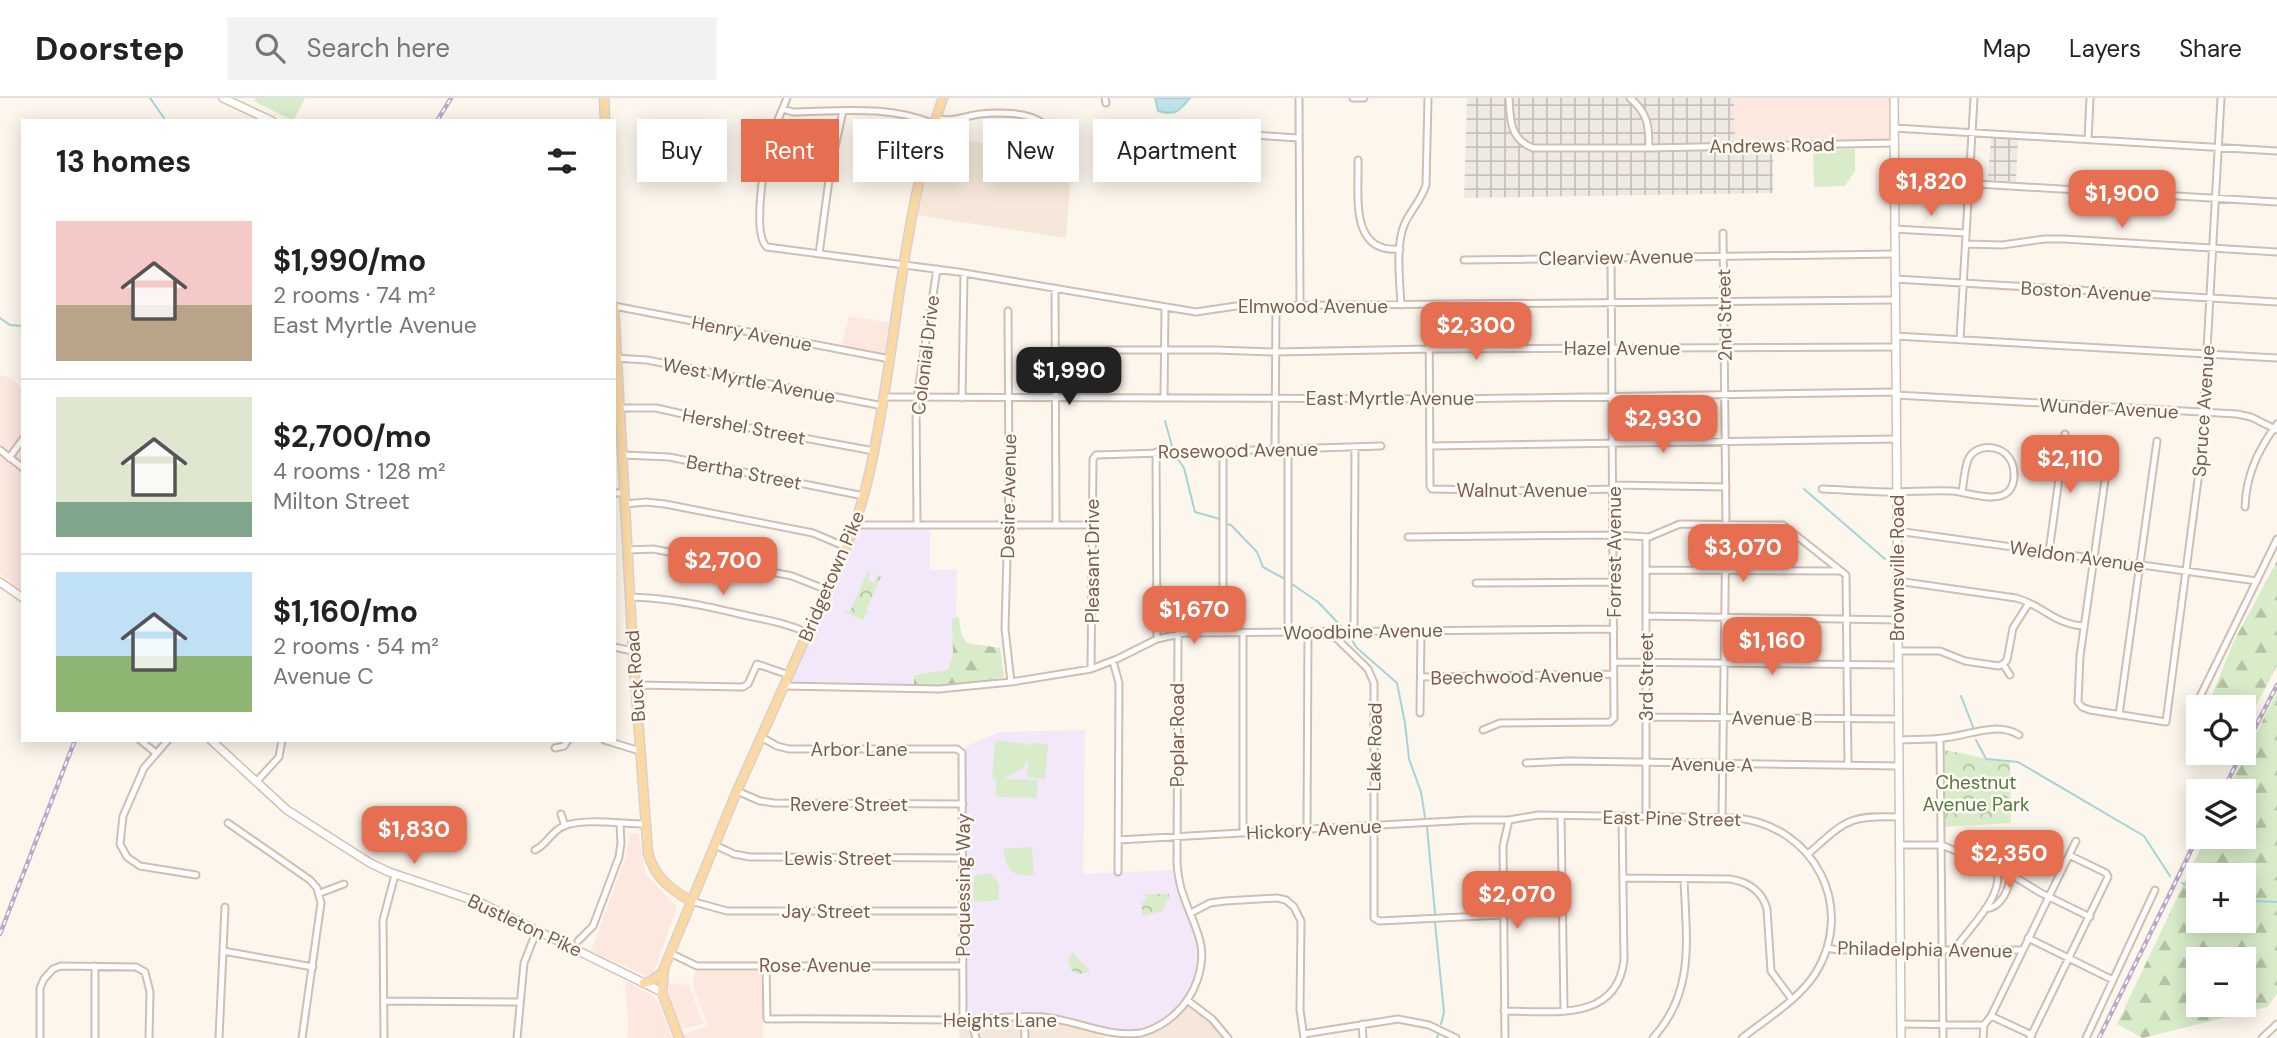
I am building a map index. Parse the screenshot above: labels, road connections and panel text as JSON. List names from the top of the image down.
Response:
{
  "streets": {
    "main road": ["Bridgetown Pike", "Buck Road"],
    "street": [
      "Andrews Road",
      "Clearview Avenue",
      "Boston Avenue",
      "Elmwood Avenue",
      "2nd Street",
      "Henry Avenue",
      "Hazel Avenue",
      "Colonial Drive",
      "West Myrtle Avenue",
      "East Myrtle Avenue",
      "Wunder Avenue",
      "Spruce Avenue",
      "Hershel Street",
      "Rosewood Avenue",
      "Bertha Street",
      "Walnut Avenue",
      "Desire Avenue",
      "Forrest Avenue",
      "Weldon Avenue",
      "Pleasant Drive",
      "Brownsville Road",
      "Woodbine Avenue",
      "Beechwood Avenue",
      "3rd Street",
      "Avenue B",
      "Poplar Road",
      "Lake Road",
      "Arbor Lane",
      "Avenue A",
      "Revere Street",
      "East Pine Street",
      "Hickory Avenue",
      "Lewis Street",
      "Poquessing Way",
      "Jay Street",
      "Bustleton Pike",
      "Philadelphia Avenue",
      "Rose Avenue",
      "Heights Lane"
    ]
  },
  "crossings": [
    ["Andrews Road", "Brownsville Road"],
    ["Clearview Avenue", "2nd Street"],
    ["Clearview Avenue", "Forrest Avenue"],
    ["Clearview Avenue", "Brownsville Road"],
    ["Boston Avenue", "Spruce Avenue"],
    ["Boston Avenue", "Brownsville Road"],
    ["Elmwood Avenue", "2nd Street"],
    ["Elmwood Avenue", "Colonial Drive"],
    ["Elmwood Avenue", "Forrest Avenue"],
    ["Elmwood Avenue", "Brownsville Road"],
    ["Elmwood Avenue", "Bridgetown Pike"],
    ["2nd Street", "Hazel Avenue"],
    ["2nd Street", "East Myrtle Avenue"],
    ["2nd Street", "Walnut Avenue"],
    ["2nd Street", "Beechwood Avenue"],
    ["2nd Street", "Avenue B"],
    ["2nd Street", "Avenue A"],
    ["2nd Street", "East Pine Street"],
    ["Henry Avenue", "Bridgetown Pike"],
    ["Hazel Avenue", "Forrest Avenue"],
    ["Hazel Avenue", "Brownsville Road"],
    ["Colonial Drive", "East Myrtle Avenue"],
    ["West Myrtle Avenue", "East Myrtle Avenue"],
    ["West Myrtle Avenue", "Bridgetown Pike"],
    ["West Myrtle Avenue", "Buck Road"],
    ["East Myrtle Avenue", "Wunder Avenue"],
    ["East Myrtle Avenue", "Desire Avenue"],
    ["East Myrtle Avenue", "Forrest Avenue"],
    ["East Myrtle Avenue", "Brownsville Road"],
    ["East Myrtle Avenue", "Bridgetown Pike"],
    ["Wunder Avenue", "Spruce Avenue"],
    ["Wunder Avenue", "Brownsville Road"],
    ["Spruce Avenue", "Weldon Avenue"],
    ["Hershel Street", "Bridgetown Pike"],
    ["Hershel Street", "Buck Road"],
    ["Rosewood Avenue", "Pleasant Drive"],
    ["Bertha Street", "Bridgetown Pike"],
    ["Bertha Street", "Buck Road"],
    ["Walnut Avenue", "Forrest Avenue"],
    ["Desire Avenue", "Woodbine Avenue"],
    ["Forrest Avenue", "Woodbine Avenue"],
    ["Forrest Avenue", "Beechwood Avenue"],
    ["Weldon Avenue", "Brownsville Road"],
    ["Pleasant Drive", "Woodbine Avenue"],
    ["Brownsville Road", "Beechwood Avenue"],
    ["Brownsville Road", "Avenue B"],
    ["Brownsville Road", "Avenue A"],
    ["Brownsville Road", "Philadelphia Avenue"],
    ["Bridgetown Pike", "Woodbine Avenue"],
    ["Bridgetown Pike", "Buck Road"],
    ["Bridgetown Pike", "Arbor Lane"],
    ["Bridgetown Pike", "Revere Street"],
    ["Bridgetown Pike", "Lewis Street"],
    ["Bridgetown Pike", "Jay Street"],
    ["Bridgetown Pike", "Bustleton Pike"],
    ["Bridgetown Pike", "Rose Avenue"],
    ["Woodbine Avenue", "Poplar Road"],
    ["Woodbine Avenue", "Lake Road"],
    ["Buck Road", "Jay Street"],
    ["Beechwood Avenue", "3rd Street"],
    ["3rd Street", "Avenue B"],
    ["3rd Street", "Avenue A"],
    ["3rd Street", "East Pine Street"],
    ["Poplar Road", "Hickory Avenue"],
    ["Poplar Road", "Heights Lane"],
    ["Lake Road", "Hickory Avenue"],
    ["Arbor Lane", "Poquessing Way"],
    ["Revere Street", "Poquessing Way"],
    ["East Pine Street", "Hickory Avenue"],
    ["East Pine Street", "Philadelphia Avenue"],
    ["Hickory Avenue", "Heights Lane"],
    ["Lewis Street", "Poquessing Way"],
    ["Poquessing Way", "Jay Street"],
    ["Poquessing Way", "Rose Avenue"],
    ["Poquessing Way", "Heights Lane"],
    ["Rose Avenue", "Heights Lane"]
  ],
  "parks": ["Chestnut Avenue Park"],
  "page": {
    "header": "Doorstep",
    "search": "Search here",
    "nav": ["Map", "Layers", "Share"],
    "chip": [
      "Buy",
      "Rent",
      "Filters",
      "New",
      "Apartment"
    ],
    "heading": "13 homes",
    "price": [
      "$1,820",
      "$1,900",
      "$2,300",
      "$1,990",
      "$2,930",
      "$2,110",
      "$3,070",
      "$2,700",
      "$1,670",
      "$1,160",
      "$1,830",
      "$2,350",
      "$2,070"
    ],
    "list": [
      {
        "name": "$1,990/mo",
        "note": "2 rooms · 74 m² · East Myrtle Avenue"
      },
      {
        "name": "$2,700/mo",
        "note": "4 rooms · 128 m² · Milton Street"
      },
      {
        "name": "$1,160/mo",
        "note": "2 rooms · 54 m² · Avenue C"
      }
    ],
    "map_buttons": ["+", "−"]
  }
}
